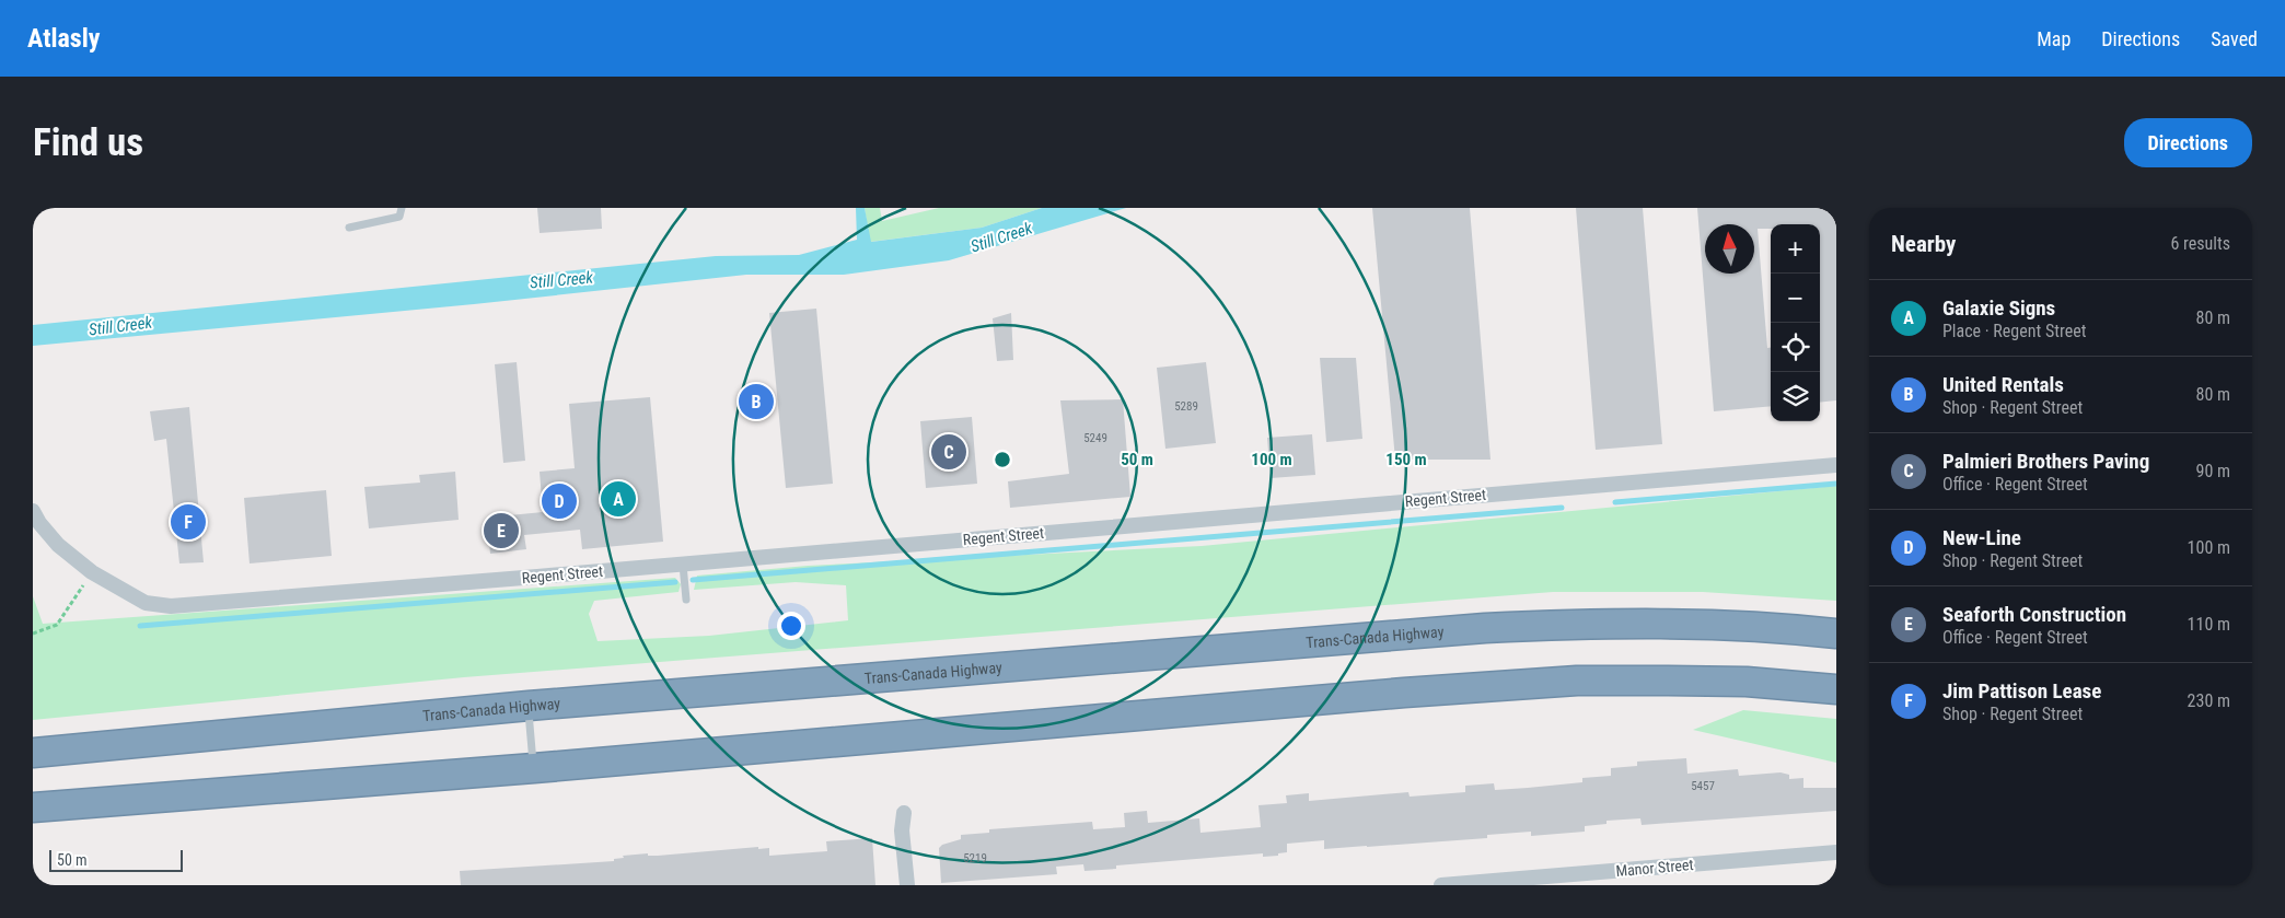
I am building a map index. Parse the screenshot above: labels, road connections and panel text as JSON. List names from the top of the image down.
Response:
{
  "streets": {
    "highway": ["Trans-Canada Highway"],
    "street": ["Regent Street", "Manor Street"]
  },
  "water": ["Still Creek"],
  "house_numbers": [
    "5289",
    "5249",
    "5457",
    "5219"
  ],
  "scale_bar": "50 m",
  "north": "top",
  "page": {
    "header": "Atlasly",
    "nav": ["Map", "Directions", "Saved"],
    "buttons": "Directions",
    "title": "Find us",
    "heading": ["Nearby", "6 results"],
    "map_buttons": ["+", "−"],
    "list": [
      {
        "mark": "A",
        "name": "Galaxie Signs",
        "note": "Place · Regent Street",
        "value": "80 m"
      },
      {
        "mark": "B",
        "name": "United Rentals",
        "note": "Shop · Regent Street",
        "value": "80 m"
      },
      {
        "mark": "C",
        "name": "Palmieri Brothers Paving",
        "note": "Office · Regent Street",
        "value": "90 m"
      },
      {
        "mark": "D",
        "name": "New-Line",
        "note": "Shop · Regent Street",
        "value": "100 m"
      },
      {
        "mark": "E",
        "name": "Seaforth Construction",
        "note": "Office · Regent Street",
        "value": "110 m"
      },
      {
        "mark": "F",
        "name": "Jim Pattison Lease",
        "note": "Shop · Regent Street",
        "value": "230 m"
      }
    ],
    "pins": [
      "B",
      "C",
      "A",
      "D",
      "F",
      "E"
    ],
    "scale": "50 m"
  },
  "rings": ["50 m", "100 m", "150 m"]
}
